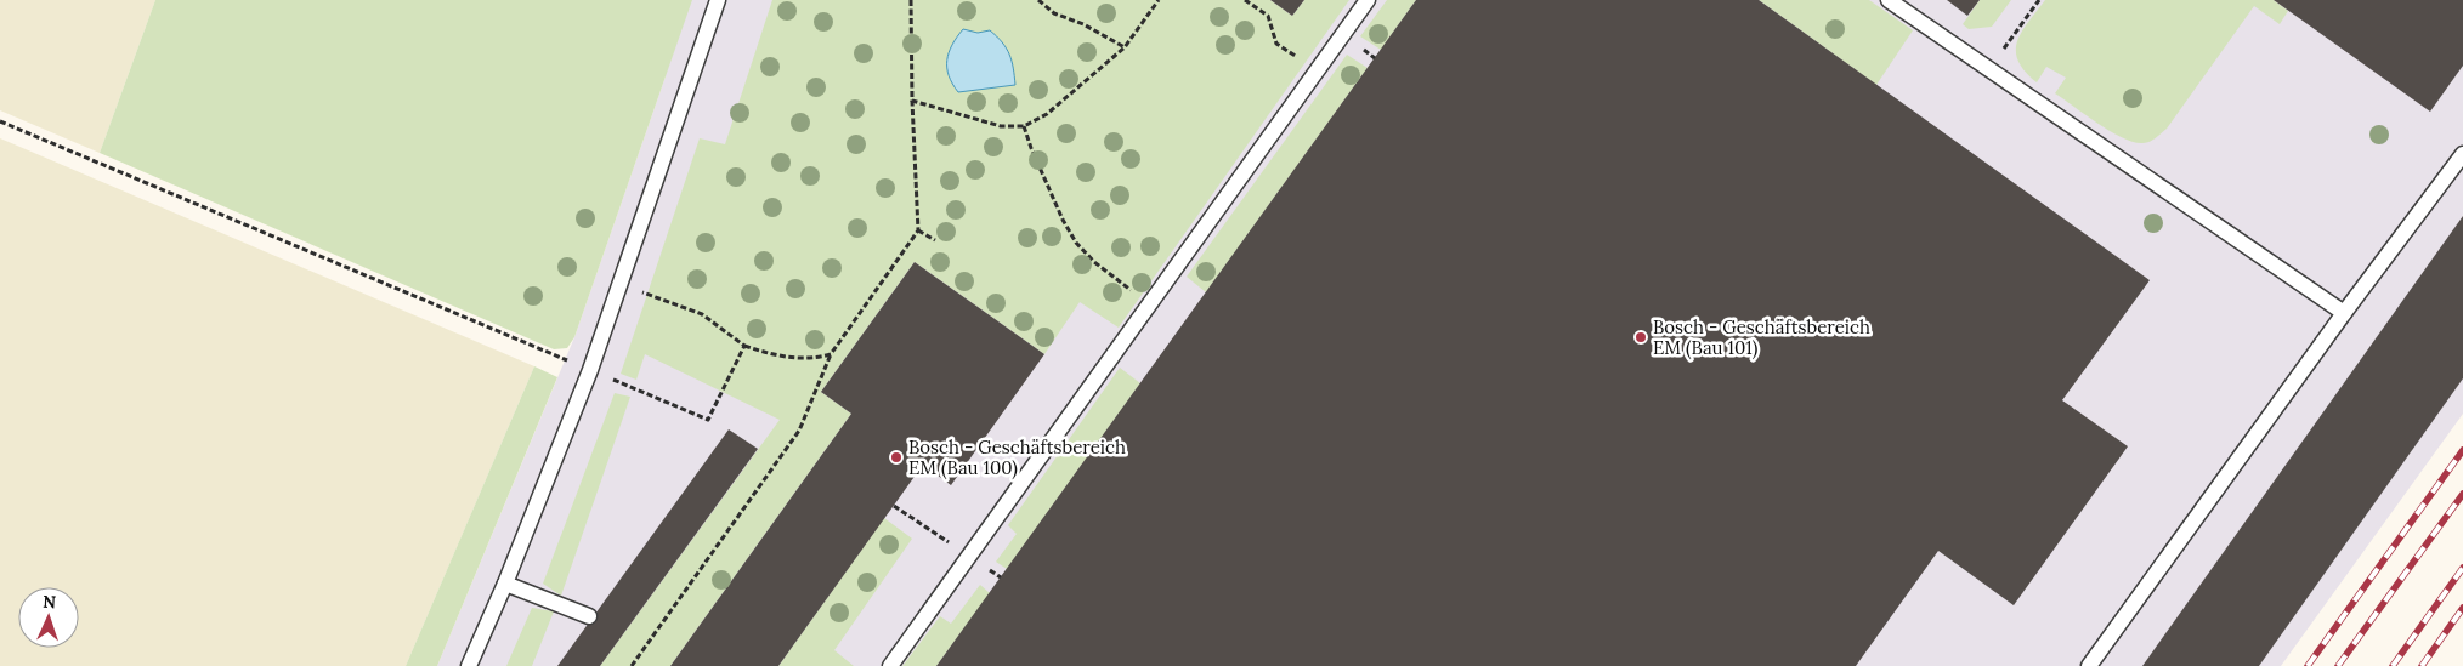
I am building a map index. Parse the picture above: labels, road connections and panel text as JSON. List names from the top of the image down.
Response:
{
  "places": ["Bosch - Geschäftsbereich EM (Bau 101)", "Bosch - Geschäftsbereich EM (Bau 100)"],
  "north": "top"
}
